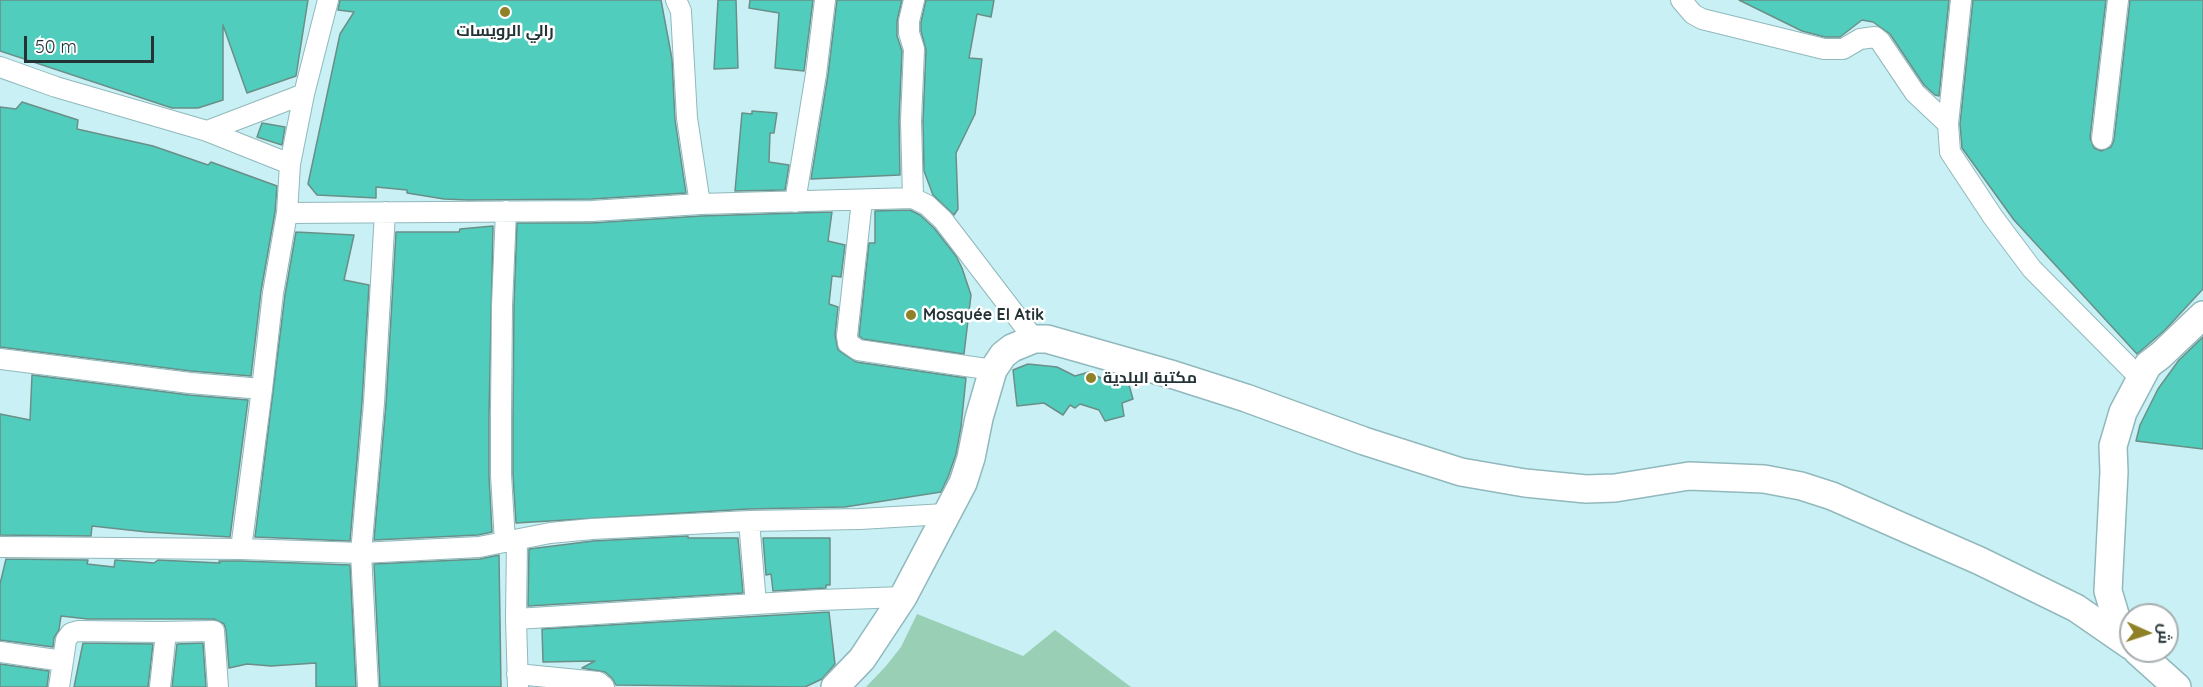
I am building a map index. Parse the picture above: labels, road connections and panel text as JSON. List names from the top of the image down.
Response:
{
  "places": ["رالي الرويسات", "Mosquée El Atik", "مكتبة البلدية"],
  "scale_bar": "50 m",
  "north": "right"
}
